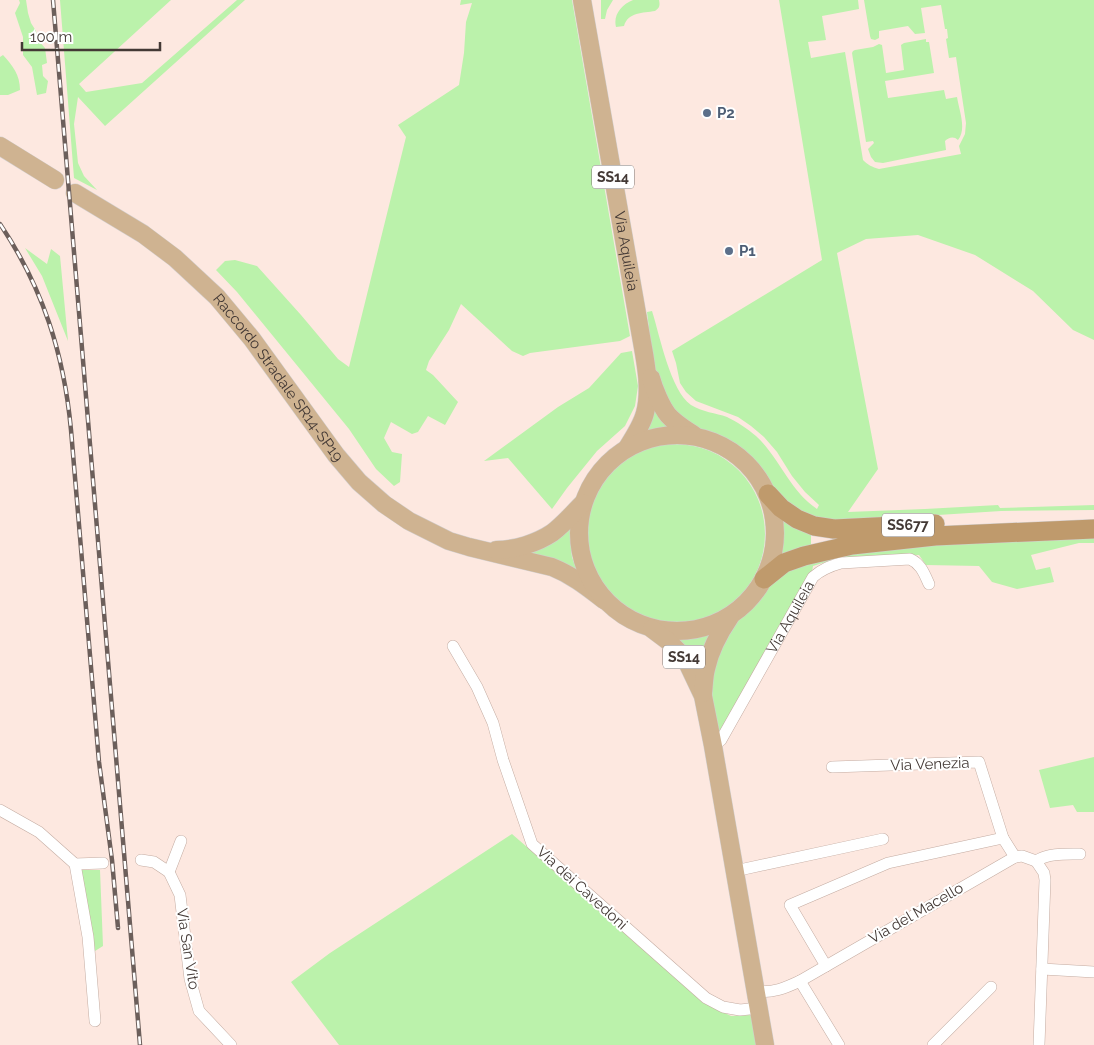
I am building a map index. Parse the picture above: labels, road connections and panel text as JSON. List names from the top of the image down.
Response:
{
  "streets": {
    "highway": ["SS677"],
    "main road": ["SS14", "Via Aquileia", "Raccordo Stradale SR14-SP19"],
    "street": [
      "Via Venezia",
      "Via dei Cavedoni",
      "Via del Macello",
      "Via San Vito"
    ]
  },
  "crossings": [
    ["SS14", "Via Aquileia"],
    ["SS14", "Raccordo Stradale SR14-SP19"],
    ["SS14", "SS677"],
    ["Via Venezia", "Via del Macello"],
    ["Via dei Cavedoni", "Via del Macello"]
  ],
  "places": ["P2", "P1"],
  "scale_bar": "100 m"
}
